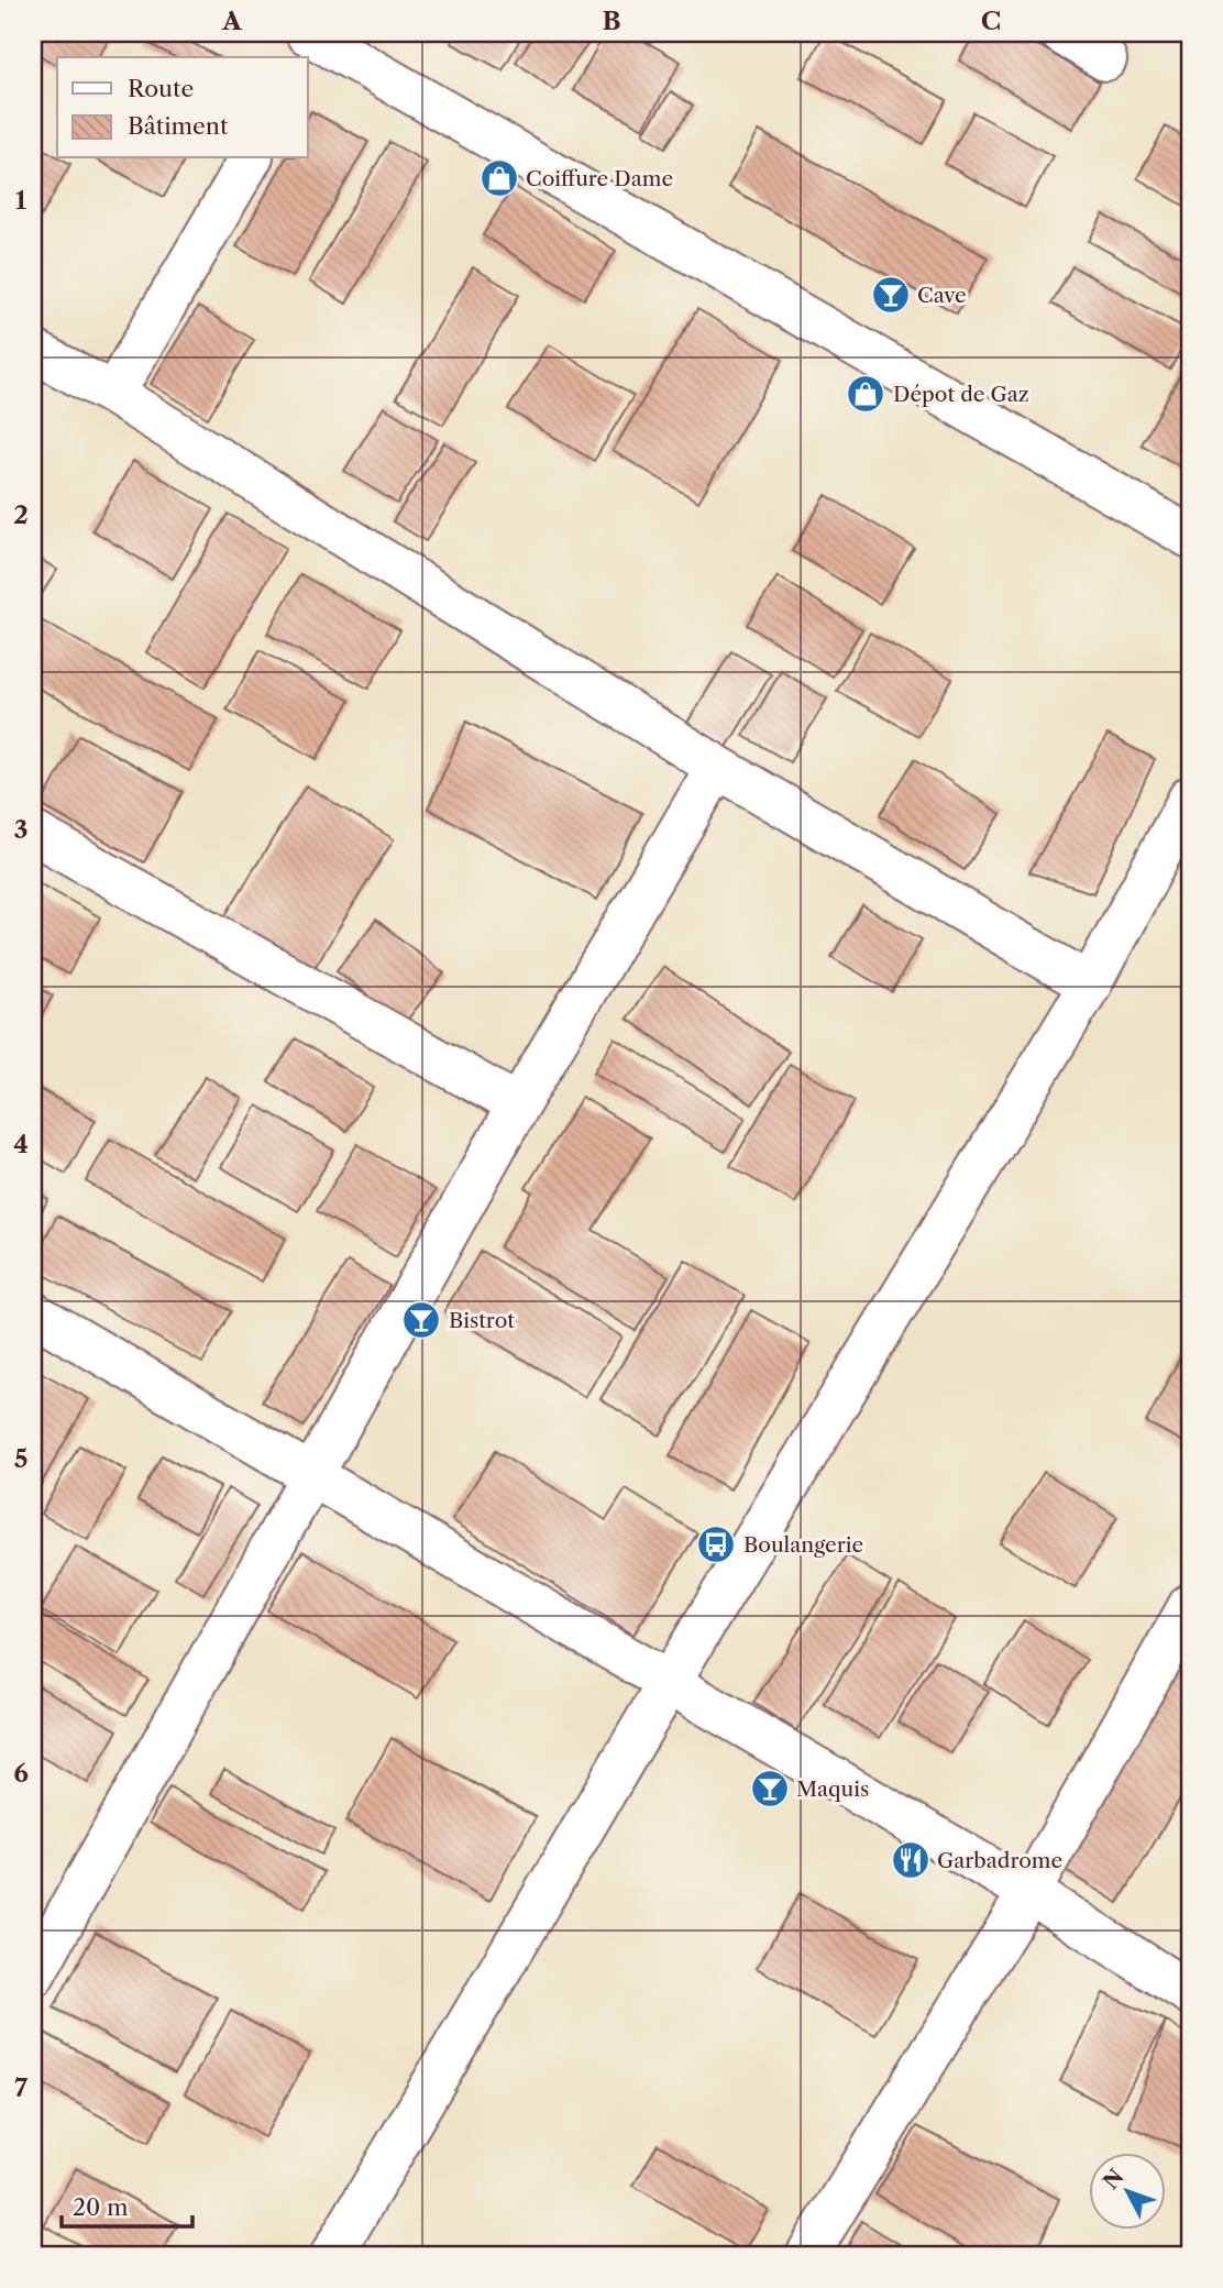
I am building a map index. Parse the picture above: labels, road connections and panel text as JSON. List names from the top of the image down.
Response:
{
  "places": {
    "shop": ["Coiffure Dame", "Dépot de Gaz"],
    "bar": ["Cave", "Bistrot", "Maquis"],
    "bus stop": ["Boulangerie"],
    "restaurant": ["Garbadrome"]
  },
  "legend": ["Route", "Bâtiment"],
  "scale_bar": "20 m",
  "north": "top left",
  "grid": {
    "columns": ["A", "B", "C"],
    "rows": [
      "1",
      "2",
      "3",
      "4",
      "5",
      "6",
      "7"
    ]
  }
}
